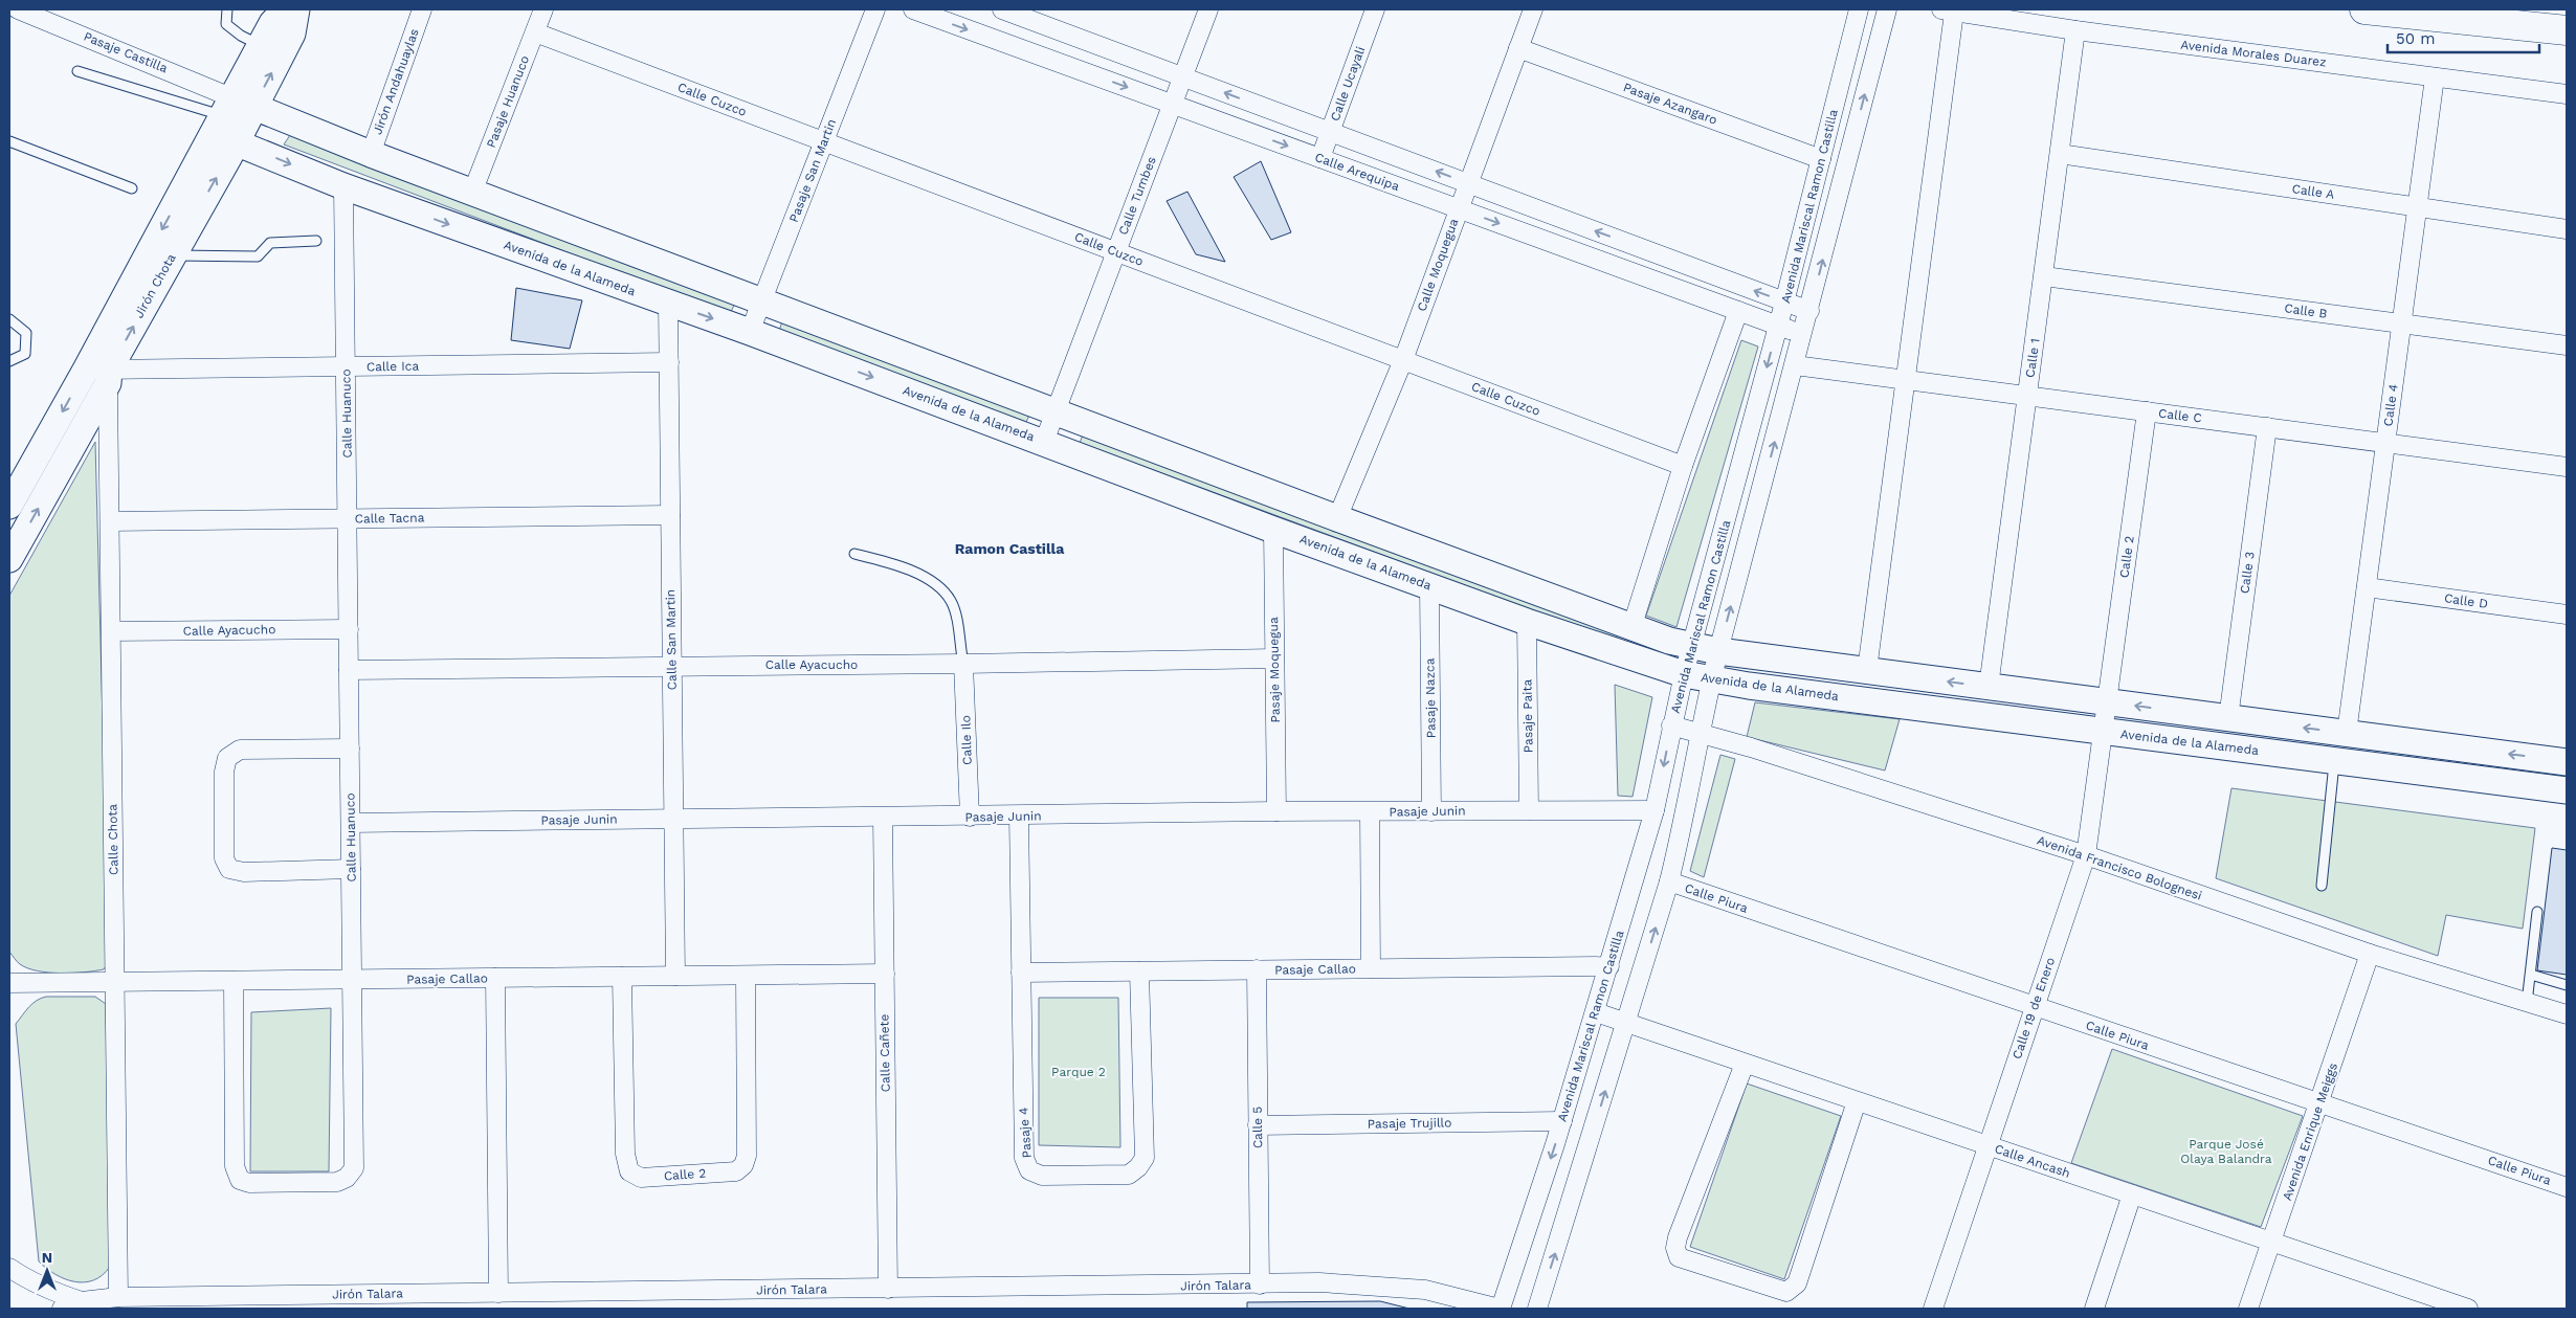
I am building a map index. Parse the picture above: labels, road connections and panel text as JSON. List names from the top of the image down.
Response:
{
  "streets": {
    "street": [
      "Pasaje Castilla",
      "Avenida Morales Duarez",
      "Jirón Andahuaylas",
      "Calle Ucayali",
      "Calle Cuzco",
      "Pasaje Huanuco",
      "Pasaje Azangaro",
      "Pasaje San Martin",
      "Calle Arequipa",
      "Calle A",
      "Calle Tumbes",
      "Avenida Mariscal Ramon Castilla",
      "Calle Moquegua",
      "Avenida de la Alameda",
      "Jirón Chota",
      "Calle B",
      "Calle 1",
      "Calle Ica",
      "Calle 4",
      "Calle Huanuco",
      "Calle C",
      "Calle Tacna",
      "Calle 2",
      "Calle 3",
      "Calle D",
      "Calle Ayacucho",
      "Calle San Martin",
      "Pasaje Moquegua",
      "Pasaje Nazca",
      "Pasaje Paita",
      "Calle Ilo",
      "Pasaje Junin",
      "Calle Chota",
      "Avenida Francisco Bolognesi",
      "Calle Piura",
      "Pasaje Callao",
      "Calle 19 de Enero",
      "Calle Cañete",
      "Pasaje Trujillo",
      "Calle 5",
      "Avenida Enrique Meiggs",
      "Pasaje 4",
      "Calle Ancash",
      "Jirón Talara"
    ]
  },
  "crossings": [
    ["Pasaje Castilla", "Avenida de la Alameda"],
    ["Pasaje Castilla", "Jirón Chota"],
    ["Avenida Morales Duarez", "Calle 1"],
    ["Avenida Morales Duarez", "Calle 4"],
    ["Calle Ucayali", "Calle Arequipa"],
    ["Calle Cuzco", "Pasaje Huanuco"],
    ["Calle Cuzco", "Pasaje San Martin"],
    ["Calle Cuzco", "Calle Tumbes"],
    ["Calle Cuzco", "Calle Moquegua"],
    ["Pasaje Azangaro", "Avenida Mariscal Ramon Castilla"],
    ["Pasaje Azangaro", "Calle Moquegua"],
    ["Pasaje San Martin", "Avenida de la Alameda"],
    ["Calle Arequipa", "Calle Tumbes"],
    ["Calle Arequipa", "Avenida Mariscal Ramon Castilla"],
    ["Calle Arequipa", "Calle Moquegua"],
    ["Calle A", "Calle 1"],
    ["Calle A", "Calle 4"],
    ["Calle Tumbes", "Avenida de la Alameda"],
    ["Avenida Mariscal Ramon Castilla", "Avenida de la Alameda"],
    ["Avenida Mariscal Ramon Castilla", "Calle C"],
    ["Avenida Mariscal Ramon Castilla", "Pasaje Junin"],
    ["Avenida Mariscal Ramon Castilla", "Avenida Francisco Bolognesi"],
    ["Avenida Mariscal Ramon Castilla", "Calle Piura"],
    ["Avenida Mariscal Ramon Castilla", "Pasaje Callao"],
    ["Avenida Mariscal Ramon Castilla", "Pasaje Trujillo"],
    ["Avenida Mariscal Ramon Castilla", "Calle Ancash"],
    ["Avenida Mariscal Ramon Castilla", "Jirón Talara"],
    ["Avenida de la Alameda", "Jirón Chota"],
    ["Avenida de la Alameda", "Calle Huanuco"],
    ["Avenida de la Alameda", "Calle San Martin"],
    ["Avenida de la Alameda", "Pasaje Moquegua"],
    ["Avenida de la Alameda", "Pasaje Nazca"],
    ["Avenida de la Alameda", "Pasaje Paita"],
    ["Avenida de la Alameda", "Calle 19 de Enero"],
    ["Jirón Chota", "Calle Ica"],
    ["Jirón Chota", "Calle Chota"],
    ["Calle B", "Calle 1"],
    ["Calle B", "Calle 4"],
    ["Calle 1", "Calle C"],
    ["Calle Ica", "Calle Huanuco"],
    ["Calle Ica", "Calle San Martin"],
    ["Calle Ica", "Calle Chota"],
    ["Calle 4", "Calle C"],
    ["Calle 4", "Calle D"],
    ["Calle Huanuco", "Calle Tacna"],
    ["Calle Huanuco", "Calle Ayacucho"],
    ["Calle Huanuco", "Pasaje Junin"],
    ["Calle Huanuco", "Pasaje Callao"],
    ["Calle C", "Calle 2"],
    ["Calle C", "Calle 3"],
    ["Calle Tacna", "Calle San Martin"],
    ["Calle Tacna", "Calle Chota"],
    ["Calle 2", "Pasaje Callao"],
    ["Calle 2", "Calle 19 de Enero"],
    ["Calle Ayacucho", "Calle San Martin"],
    ["Calle Ayacucho", "Pasaje Moquegua"],
    ["Calle Ayacucho", "Calle Ilo"],
    ["Calle Ayacucho", "Calle Chota"],
    ["Calle San Martin", "Pasaje Junin"],
    ["Calle San Martin", "Pasaje Callao"],
    ["Pasaje Moquegua", "Pasaje Junin"],
    ["Pasaje Nazca", "Pasaje Junin"],
    ["Pasaje Paita", "Pasaje Junin"],
    ["Calle Ilo", "Pasaje Junin"],
    ["Pasaje Junin", "Calle Cañete"],
    ["Pasaje Junin", "Pasaje 4"],
    ["Calle Chota", "Pasaje Callao"],
    ["Calle Chota", "Jirón Talara"],
    ["Avenida Francisco Bolognesi", "Calle 19 de Enero"],
    ["Avenida Francisco Bolognesi", "Avenida Enrique Meiggs"],
    ["Calle Piura", "Calle 19 de Enero"],
    ["Calle Piura", "Avenida Enrique Meiggs"],
    ["Pasaje Callao", "Calle Cañete"],
    ["Pasaje Callao", "Calle 5"],
    ["Pasaje Callao", "Pasaje 4"],
    ["Calle 19 de Enero", "Calle Ancash"],
    ["Calle Cañete", "Jirón Talara"],
    ["Pasaje Trujillo", "Calle 5"],
    ["Calle 5", "Jirón Talara"],
    ["Avenida Enrique Meiggs", "Calle Ancash"]
  ],
  "districts": ["Ramon Castilla"],
  "parks": ["Parque 2", "Parque José Olaya Balandra"],
  "scale_bar": "50 m",
  "north": "top"
}
